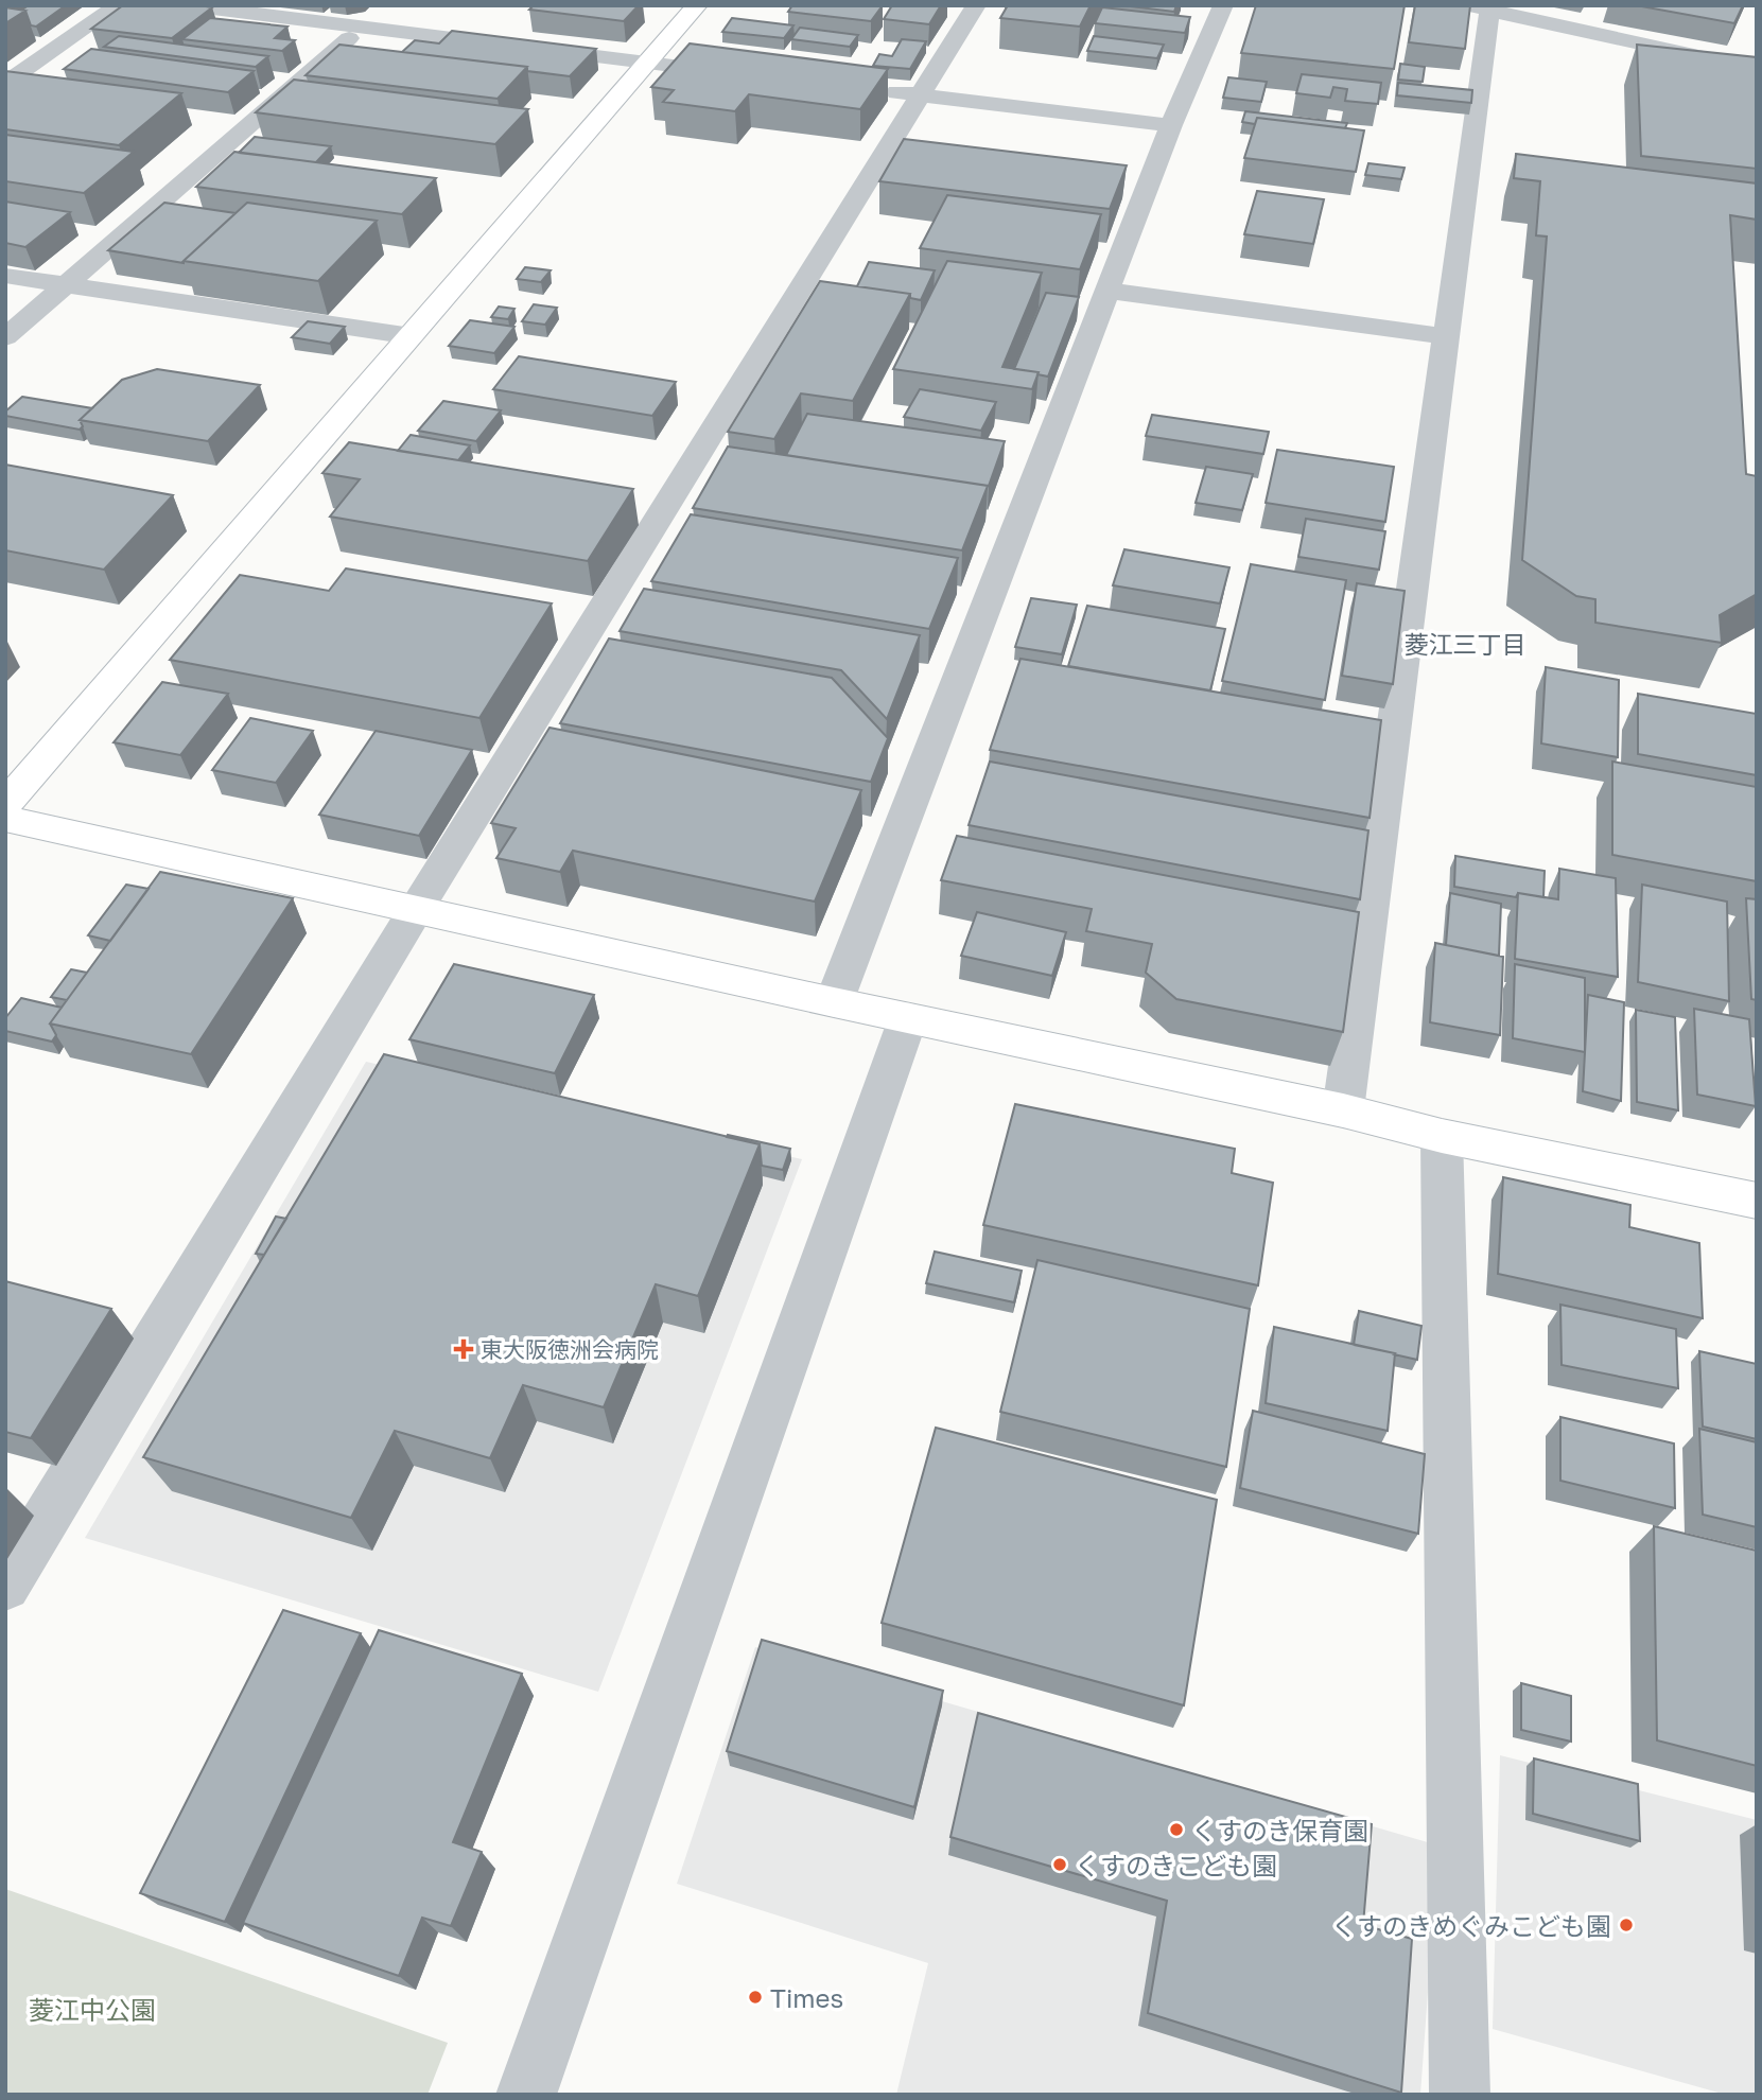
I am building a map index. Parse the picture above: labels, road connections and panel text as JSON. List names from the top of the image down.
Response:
{
  "districts": ["菱江三丁目"],
  "parks": ["菱江中公園"],
  "places": {
    "health": ["東大阪徳洲会病院"],
    "other": [
      "くすのき保育園",
      "くすのきこども園",
      "くすのきめぐみこども園",
      "Times"
    ]
  }
}
